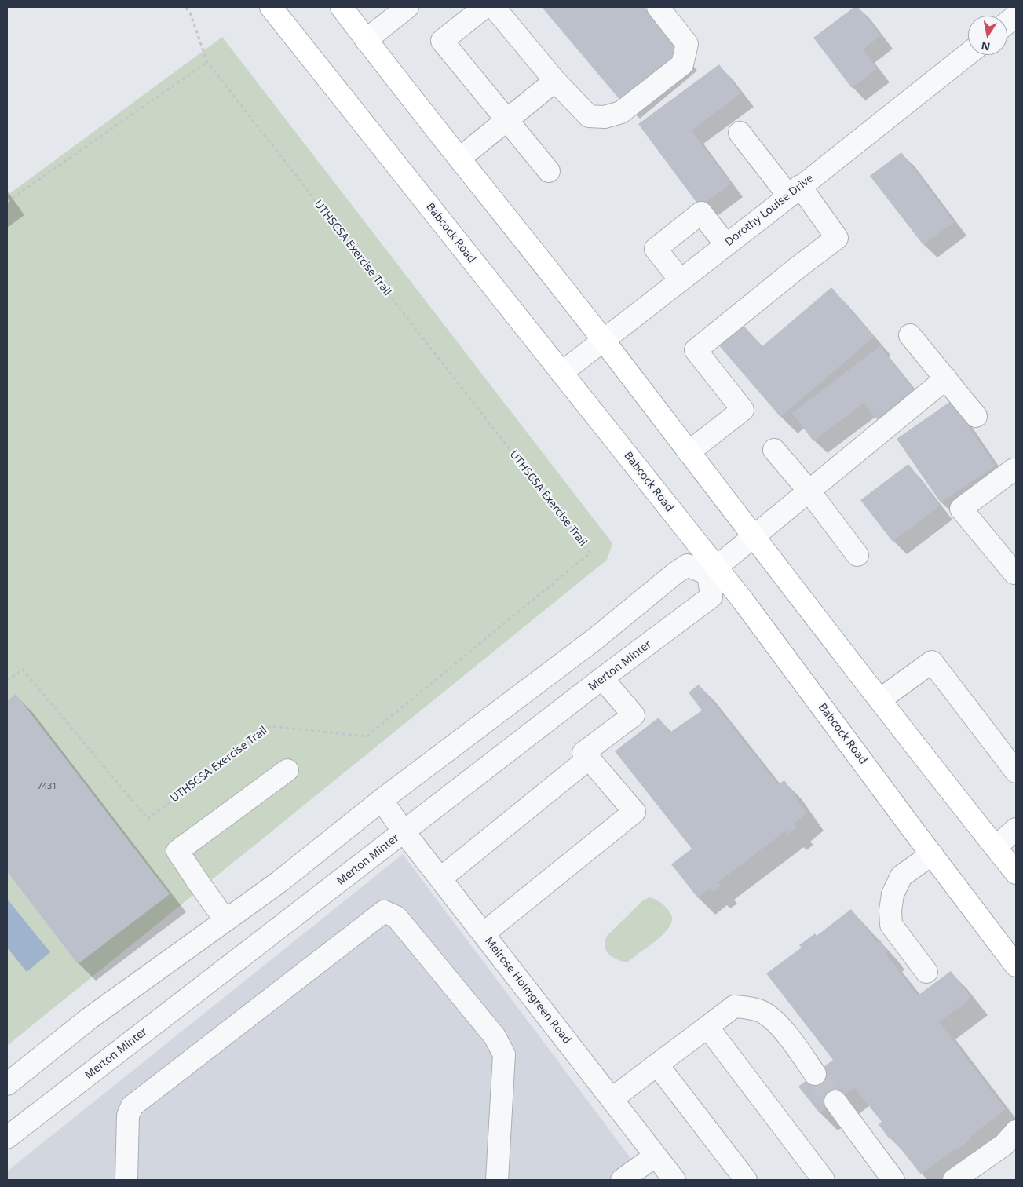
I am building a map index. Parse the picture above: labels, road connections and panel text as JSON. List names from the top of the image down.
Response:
{
  "streets": {
    "main road": ["Babcock Road"],
    "street": ["Dorothy Louise Drive", "Merton Minter", "Melrose Holmgreen Road"],
    "path": ["UTHSCSA Exercise Trail"]
  },
  "crossings": [
    ["Dorothy Louise Drive", "Babcock Road"],
    ["Babcock Road", "Merton Minter"],
    ["Merton Minter", "Melrose Holmgreen Road"]
  ],
  "house_numbers": ["7431"],
  "north": "bottom"
}
